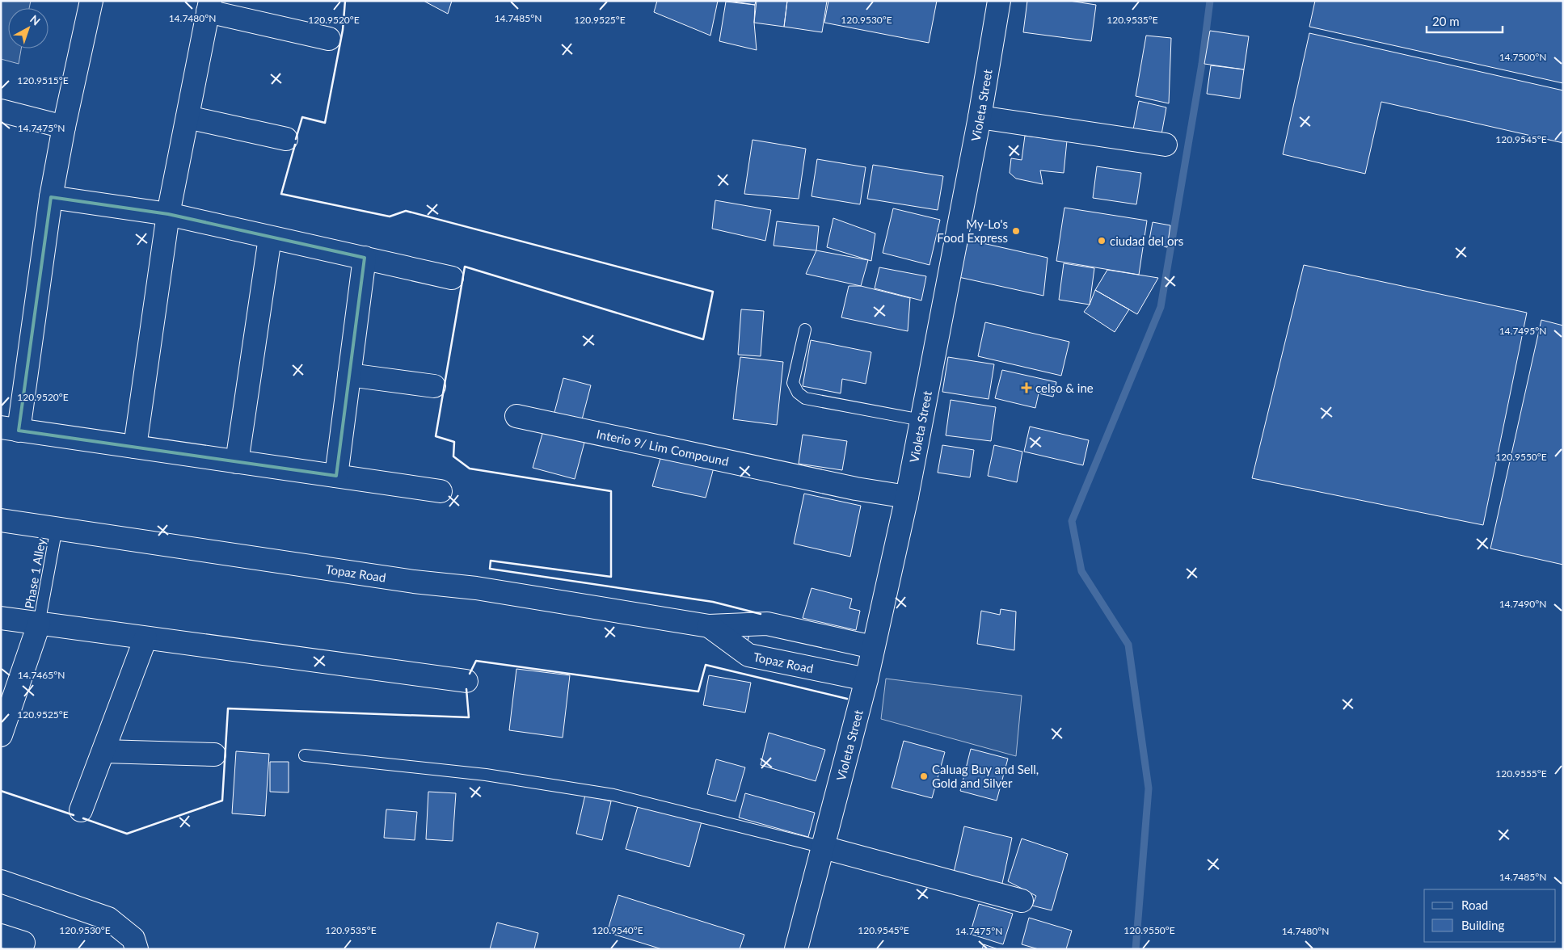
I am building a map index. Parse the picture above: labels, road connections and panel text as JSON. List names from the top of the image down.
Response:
{
  "streets": {
    "street": ["Violeta Street", "Interio 9/ Lim Compound", "Topaz Road"],
    "lane": ["Phase 1 Alley"]
  },
  "crossings": [
    ["Violeta Street", "Interio 9/ Lim Compound"],
    ["Violeta Street", "Topaz Road"],
    ["Topaz Road", "Phase 1 Alley"]
  ],
  "places": {
    "other": ["My-Lo's Food Express", "ciudad del ors", "Caluag Buy and Sell, Gold and Silver"],
    "health": ["celso & ine"]
  },
  "legend": ["Road", "Building"],
  "scale_bar": "20 m",
  "north": "top right",
  "coordinates": [
    "14.7480°N",
    "14.7485°N",
    "120.9520°E",
    "120.9525°E",
    "120.9530°E",
    "120.9535°E",
    "14.7500°N",
    "120.9515°E",
    "14.7475°N",
    "120.9545°E",
    "14.7495°N",
    "120.9550°E",
    "14.7490°N",
    "14.7465°N",
    "120.9555°E",
    "120.9540°E"
  ]
}
